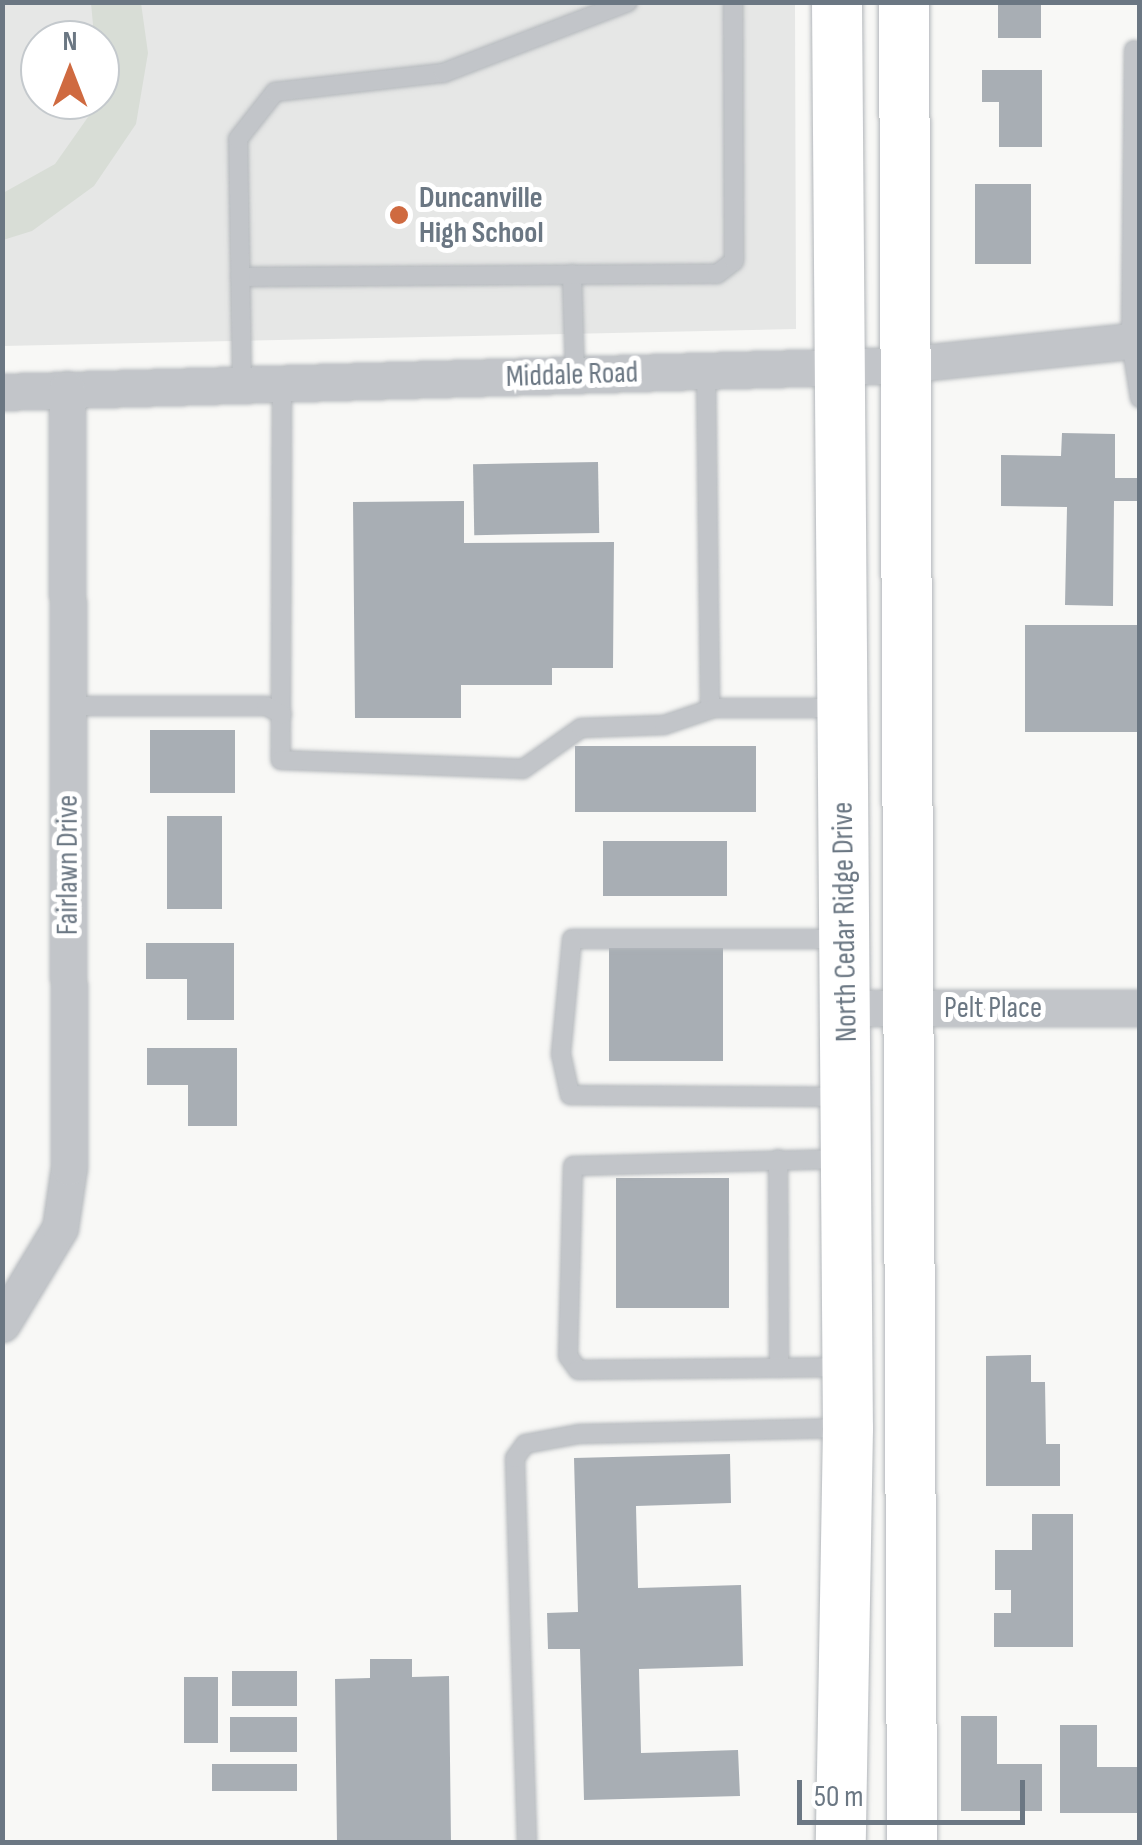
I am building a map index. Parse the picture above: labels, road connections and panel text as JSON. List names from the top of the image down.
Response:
{
  "streets": {
    "main road": ["North Cedar Ridge Drive"],
    "street": ["Middale Road", "Fairlawn Drive", "Pelt Place"]
  },
  "crossings": [
    ["Middale Road", "Fairlawn Drive"],
    ["Middale Road", "North Cedar Ridge Drive"],
    ["North Cedar Ridge Drive", "Pelt Place"]
  ],
  "places": ["Duncanville High School"],
  "scale_bar": "50 m",
  "north": "top"
}
